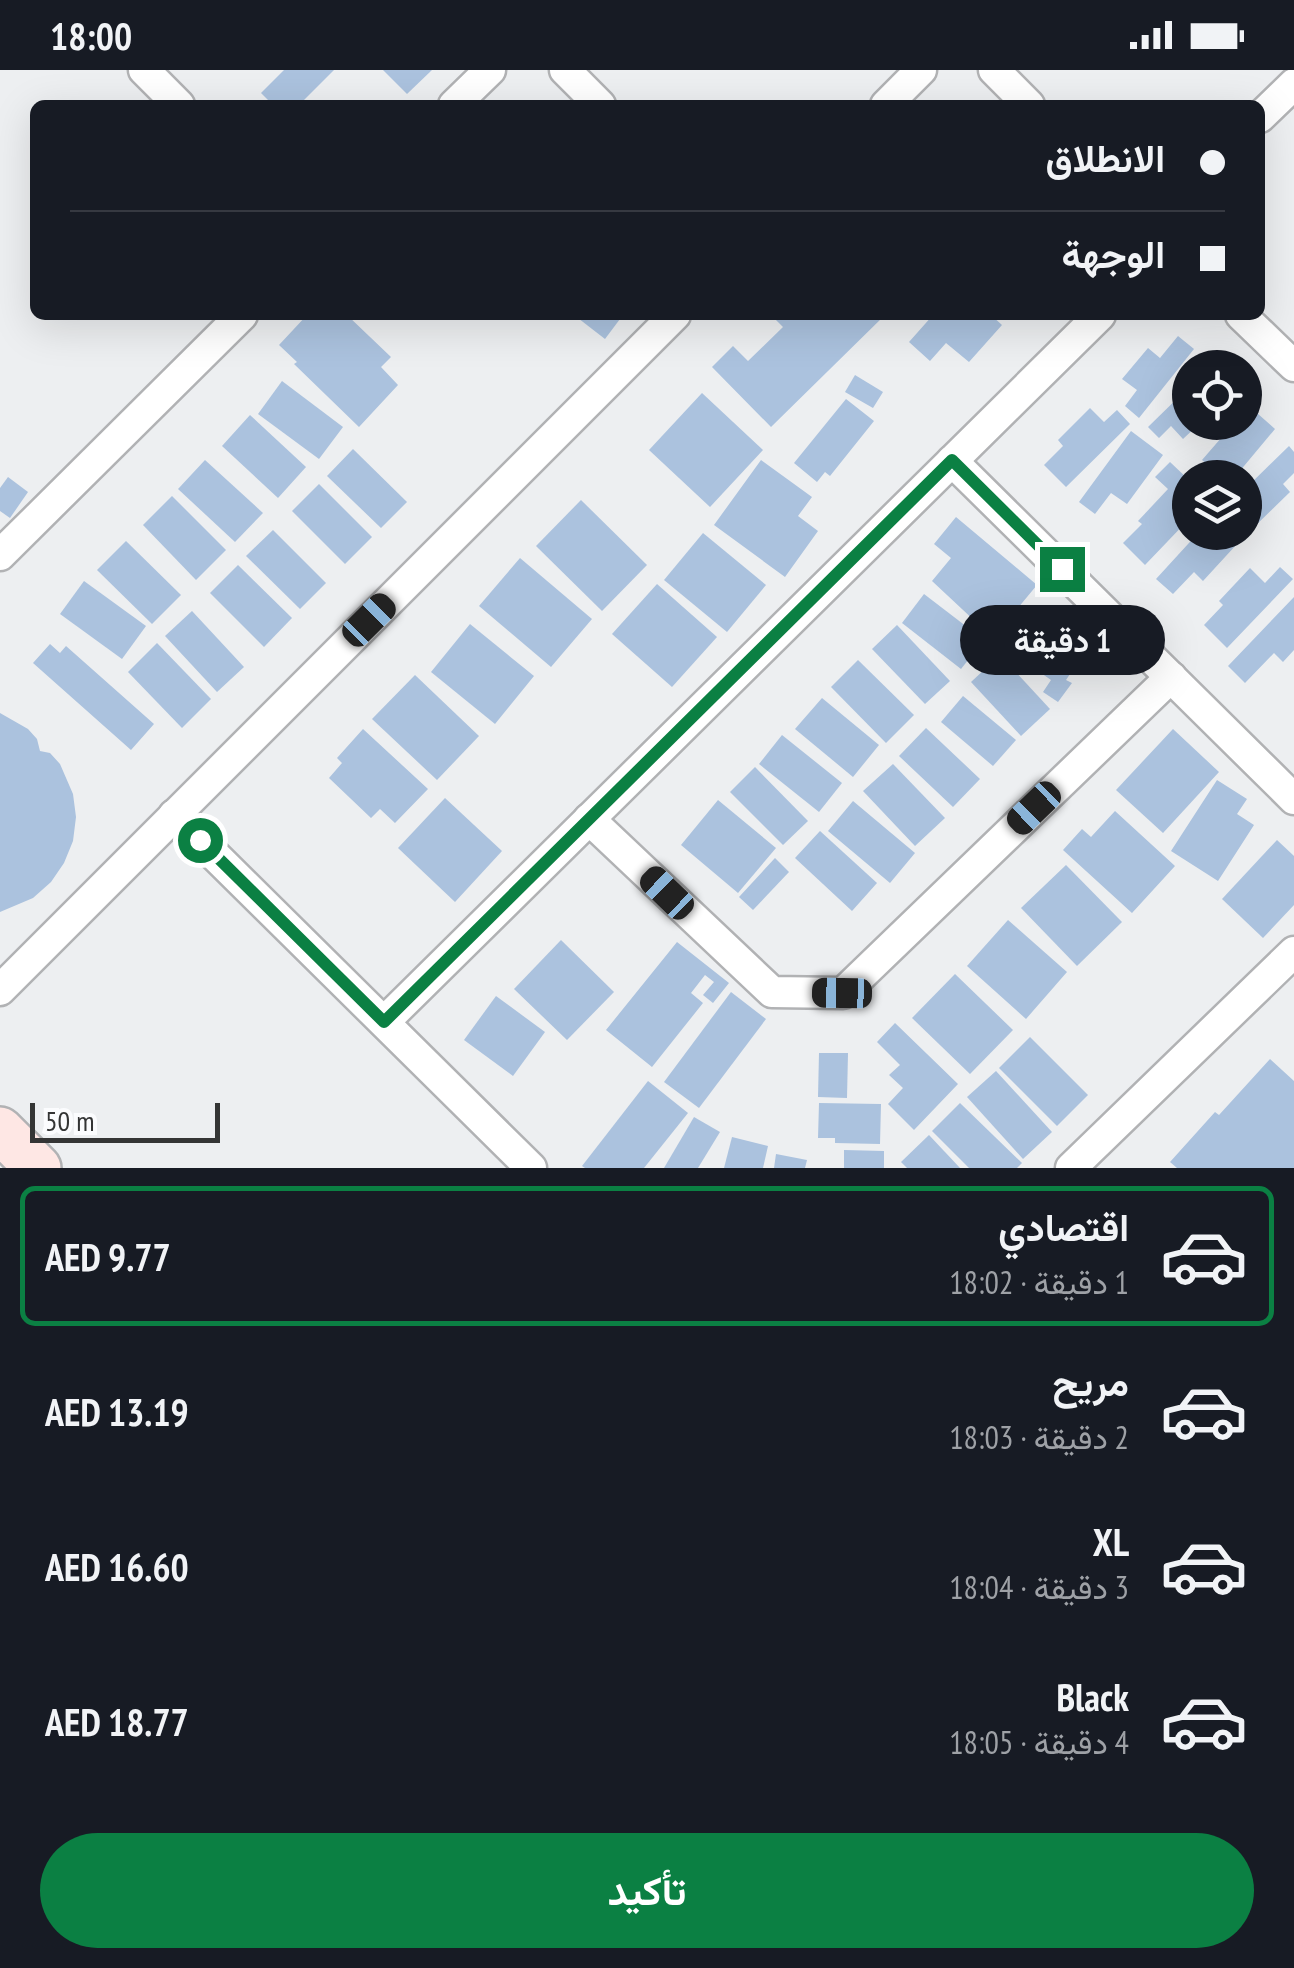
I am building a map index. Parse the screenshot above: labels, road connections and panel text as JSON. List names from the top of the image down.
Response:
{
  "scale_bar": "50 m",
  "page": {
    "status": "18:00",
    "banner": ["الانطلاق", "الوجهة"],
    "bubble": "1 دقيقة",
    "scale": "50 m",
    "list": [
      {
        "name": "اقتصادي",
        "note": "1 دقيقة · 18:02",
        "value": "AED 9.77"
      },
      {
        "name": "مريح",
        "note": "2 دقيقة · 18:03",
        "value": "AED 13.19"
      },
      {
        "name": "XL",
        "note": "3 دقيقة · 18:04",
        "value": "AED 16.60"
      },
      {
        "name": "Black",
        "note": "4 دقيقة · 18:05",
        "value": "AED 18.77"
      }
    ],
    "buttons": "تأكيد"
  }
}
